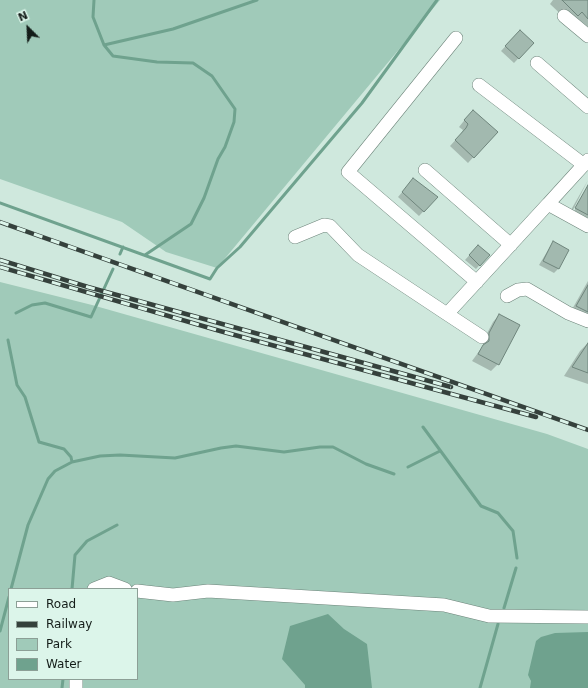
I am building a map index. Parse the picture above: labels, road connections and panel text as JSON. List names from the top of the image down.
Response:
{
  "legend": [
    "Road",
    "Railway",
    "Park",
    "Water"
  ],
  "north": "top left"
}
